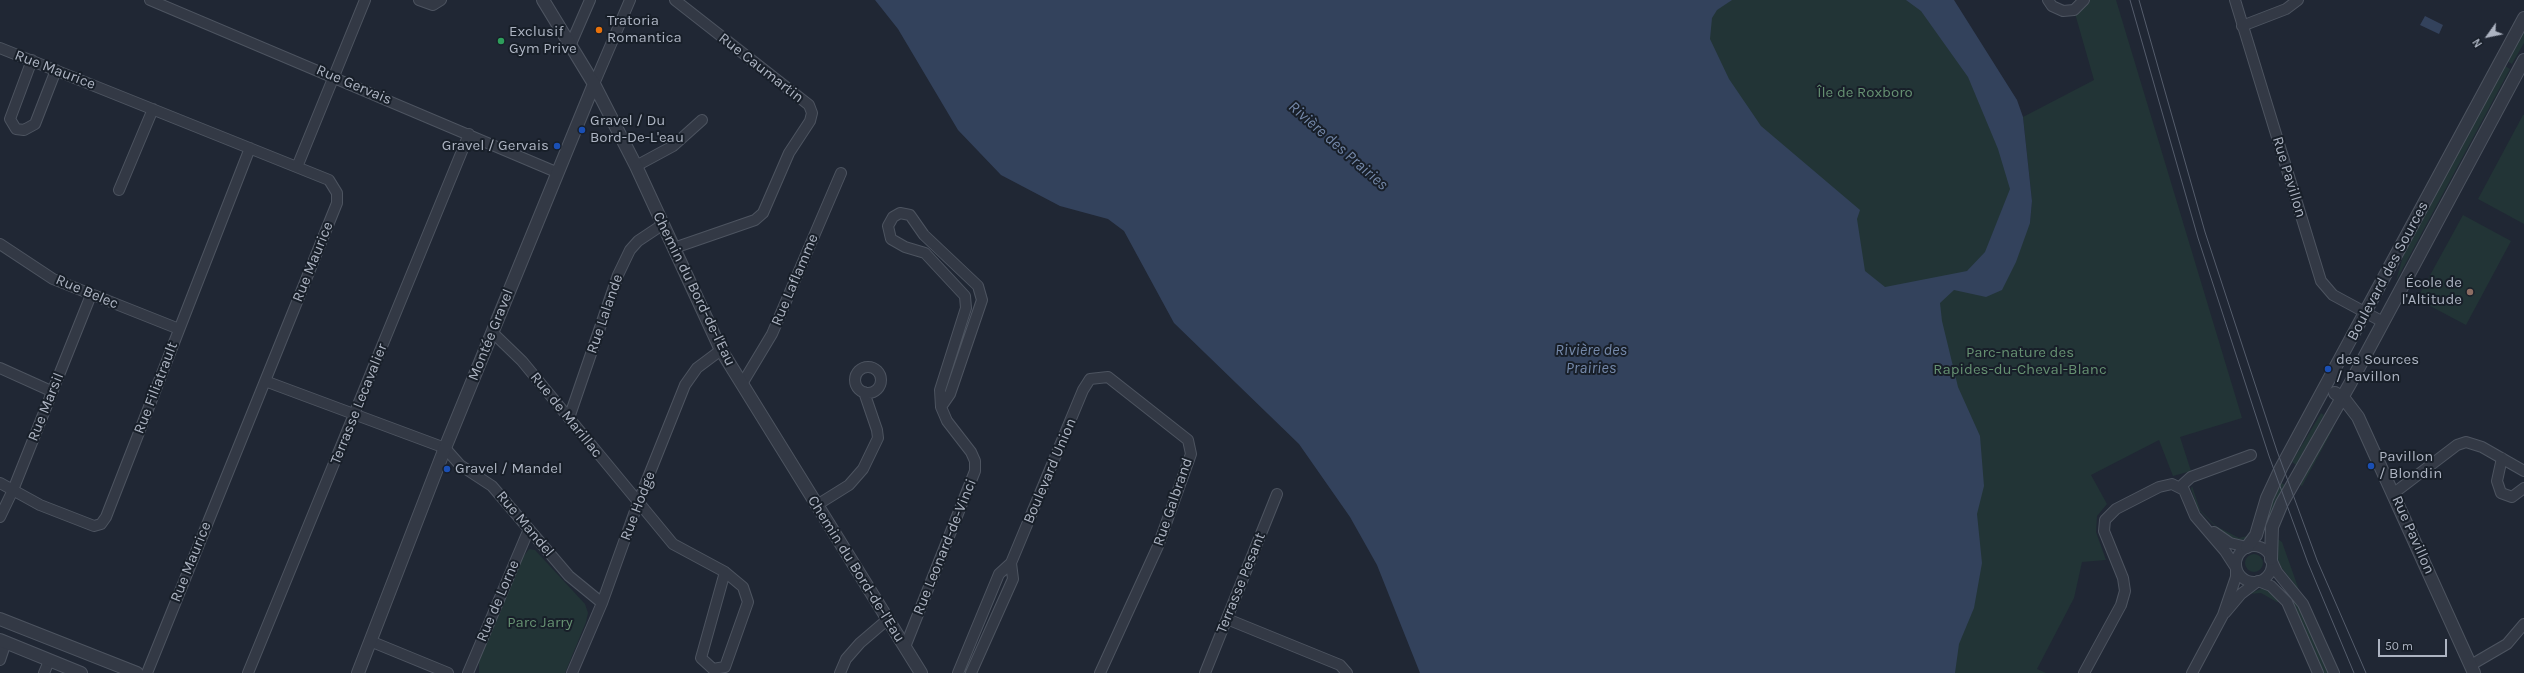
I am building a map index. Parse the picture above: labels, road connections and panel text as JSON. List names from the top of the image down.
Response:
{
  "streets": {
    "street": [
      "Rue Caumartin",
      "Rue Maurice",
      "Rue Gervais",
      "Rue Pavillon",
      "Boulevard des Sources",
      "Rue Laflamme",
      "Chemin du Bord-de-l'Eau",
      "Rue Belec",
      "Rue Lalande",
      "Montée Gravel",
      "Rue Filiatrault",
      "Terrasse Lecavalier",
      "Rue Marsil",
      "Rue de Marillac",
      "Boulevard Union",
      "Rue Galbrand",
      "Rue Hodge",
      "Rue Mandel",
      "Rue Leonard-de-Vinci",
      "Terrasse Pesant",
      "Rue de Lorne"
    ]
  },
  "crossings": [
    ["Rue Caumartin", "Chemin du Bord-de-l'Eau"],
    ["Rue Maurice", "Rue Filiatrault"],
    ["Rue Maurice", "Rue Mandel"],
    ["Rue Gervais", "Montée Gravel"],
    ["Rue Gervais", "Terrasse Lecavalier"],
    ["Rue Pavillon", "Boulevard des Sources"],
    ["Rue Laflamme", "Chemin du Bord-de-l'Eau"],
    ["Chemin du Bord-de-l'Eau", "Rue Lalande"],
    ["Chemin du Bord-de-l'Eau", "Montée Gravel"],
    ["Chemin du Bord-de-l'Eau", "Rue Hodge"],
    ["Chemin du Bord-de-l'Eau", "Rue Leonard-de-Vinci"],
    ["Rue Belec", "Rue Filiatrault"],
    ["Rue Belec", "Rue Marsil"],
    ["Rue Lalande", "Rue de Marillac"],
    ["Montée Gravel", "Rue de Marillac"],
    ["Montée Gravel", "Rue Mandel"],
    ["Rue Filiatrault", "Rue Marsil"],
    ["Terrasse Lecavalier", "Rue Mandel"],
    ["Rue de Marillac", "Rue Hodge"],
    ["Boulevard Union", "Rue Galbrand"],
    ["Rue Hodge", "Rue Mandel"],
    ["Rue Mandel", "Rue de Lorne"]
  ],
  "water": ["Rivière des Prairies"],
  "parks": ["Île de Roxboro", "Parc-nature des Rapides-du-Cheval-Blanc", "Parc Jarry"],
  "places": [
    "Tratoria Romantica",
    "Exclusif Gym Prive",
    "Gravel / Du Bord-De-L'eau",
    "Gravel / Gervais",
    "École de l'Altitude",
    "des Sources / Pavillon",
    "Pavillon / Blondin",
    "Gravel / Mandel"
  ],
  "scale_bar": "50 m",
  "north": "bottom left"
}
